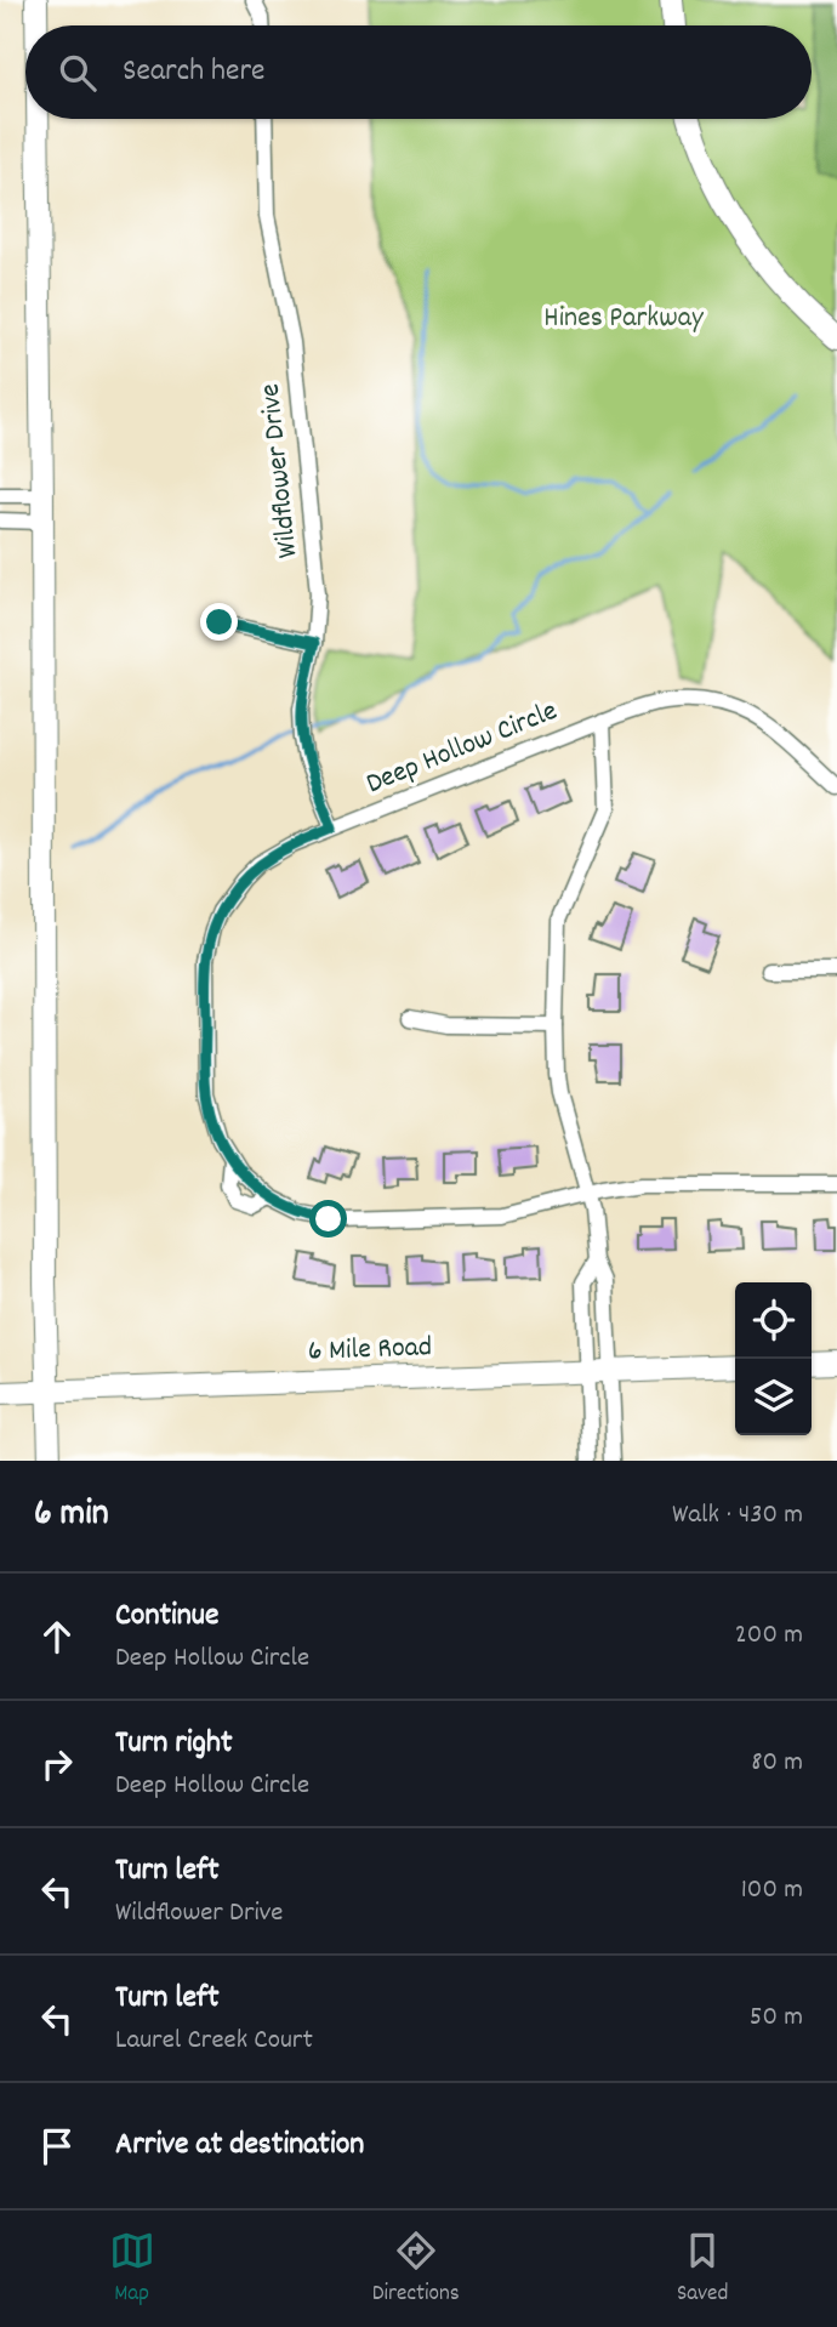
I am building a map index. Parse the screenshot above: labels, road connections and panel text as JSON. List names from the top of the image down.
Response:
{
  "streets": {
    "main road": ["6 Mile Road"],
    "street": ["Wildflower Drive", "Deep Hollow Circle"]
  },
  "crossings": [
    ["Wildflower Drive", "Deep Hollow Circle"]
  ],
  "parks": ["Hines Parkway"],
  "page": {
    "search": "Search here",
    "heading": ["6 min", "Walk · 430 m"],
    "list": [
      ["Continue", "Deep Hollow Circle", "200 m"],
      ["Turn right", "Deep Hollow Circle", "80 m"],
      ["Turn left", "Wildflower Drive", "100 m"],
      ["Turn left", "Laurel Creek Court", "50 m"],
      "Arrive at destination"
    ],
    "nav": ["Map", "Directions", "Saved"]
  }
}
